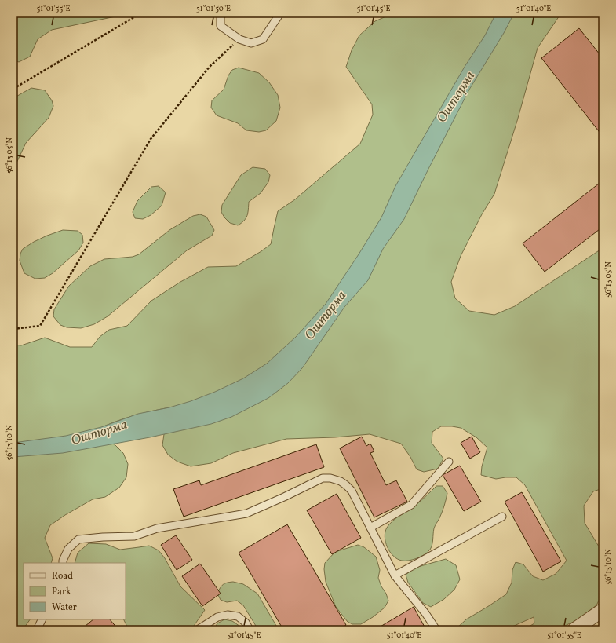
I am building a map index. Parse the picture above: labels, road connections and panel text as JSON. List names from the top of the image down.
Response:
{
  "water": ["Ошторма"],
  "legend": ["Road", "Park", "Water"],
  "coordinates": [
    "51°01'55\"E",
    "51°01'50\"E",
    "51°01'45\"E",
    "51°01'40\"E",
    "56°13'05\"N",
    "56°13'10\"N",
    "51°01'35\"E"
  ]
}
